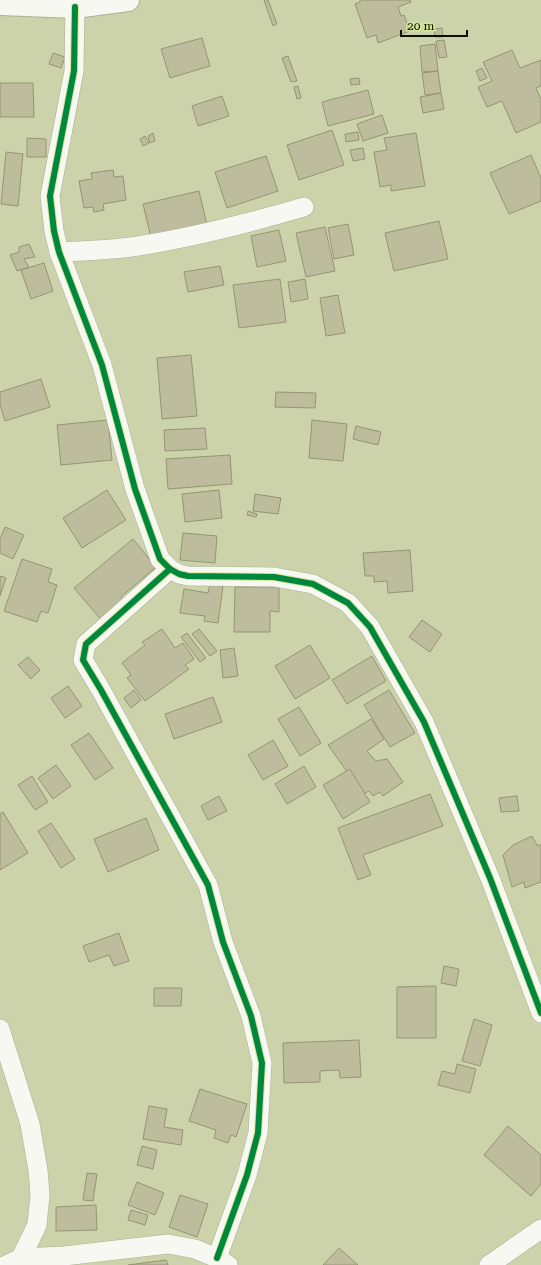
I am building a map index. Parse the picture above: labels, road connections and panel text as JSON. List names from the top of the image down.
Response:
{
  "scale_bar": "20 m"
}
